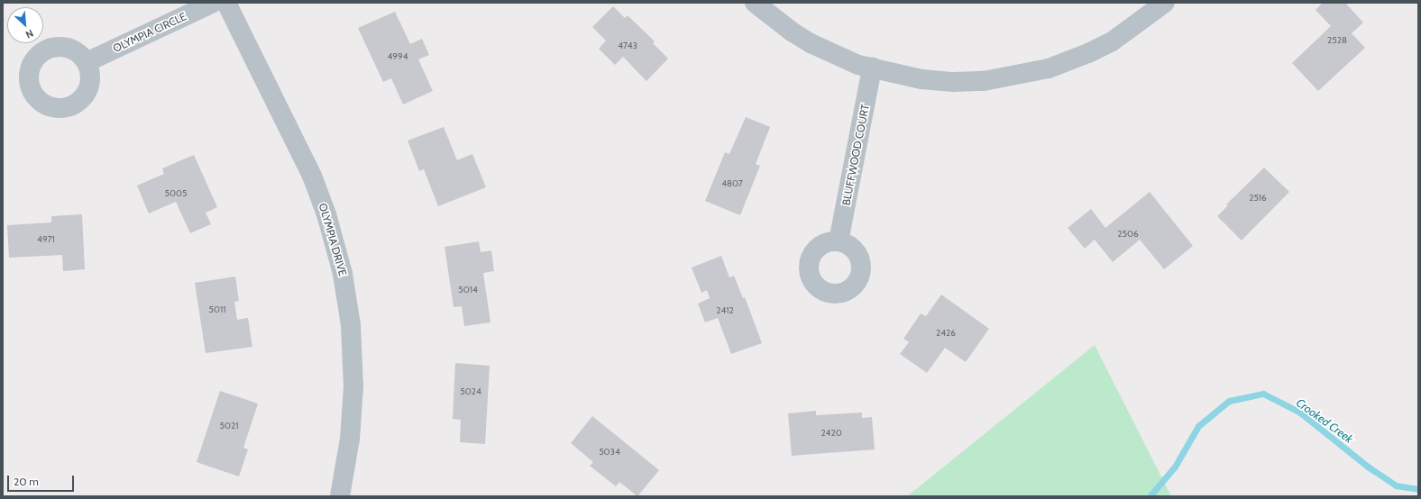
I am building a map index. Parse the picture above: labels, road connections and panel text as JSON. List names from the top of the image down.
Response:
{
  "streets": {
    "street": ["OLYMPIA CIRCLE", "BLUFFWOOD COURT", "OLYMPIA DRIVE"]
  },
  "water": ["Crooked Creek"],
  "house_numbers": [
    "2528",
    "4743",
    "4994",
    "4807",
    "5005",
    "2516",
    "2506",
    "4971",
    "5014",
    "5011",
    "2412",
    "2426",
    "5024",
    "5021",
    "2420",
    "5034"
  ],
  "scale_bar": "20 m",
  "north": "bottom right"
}
